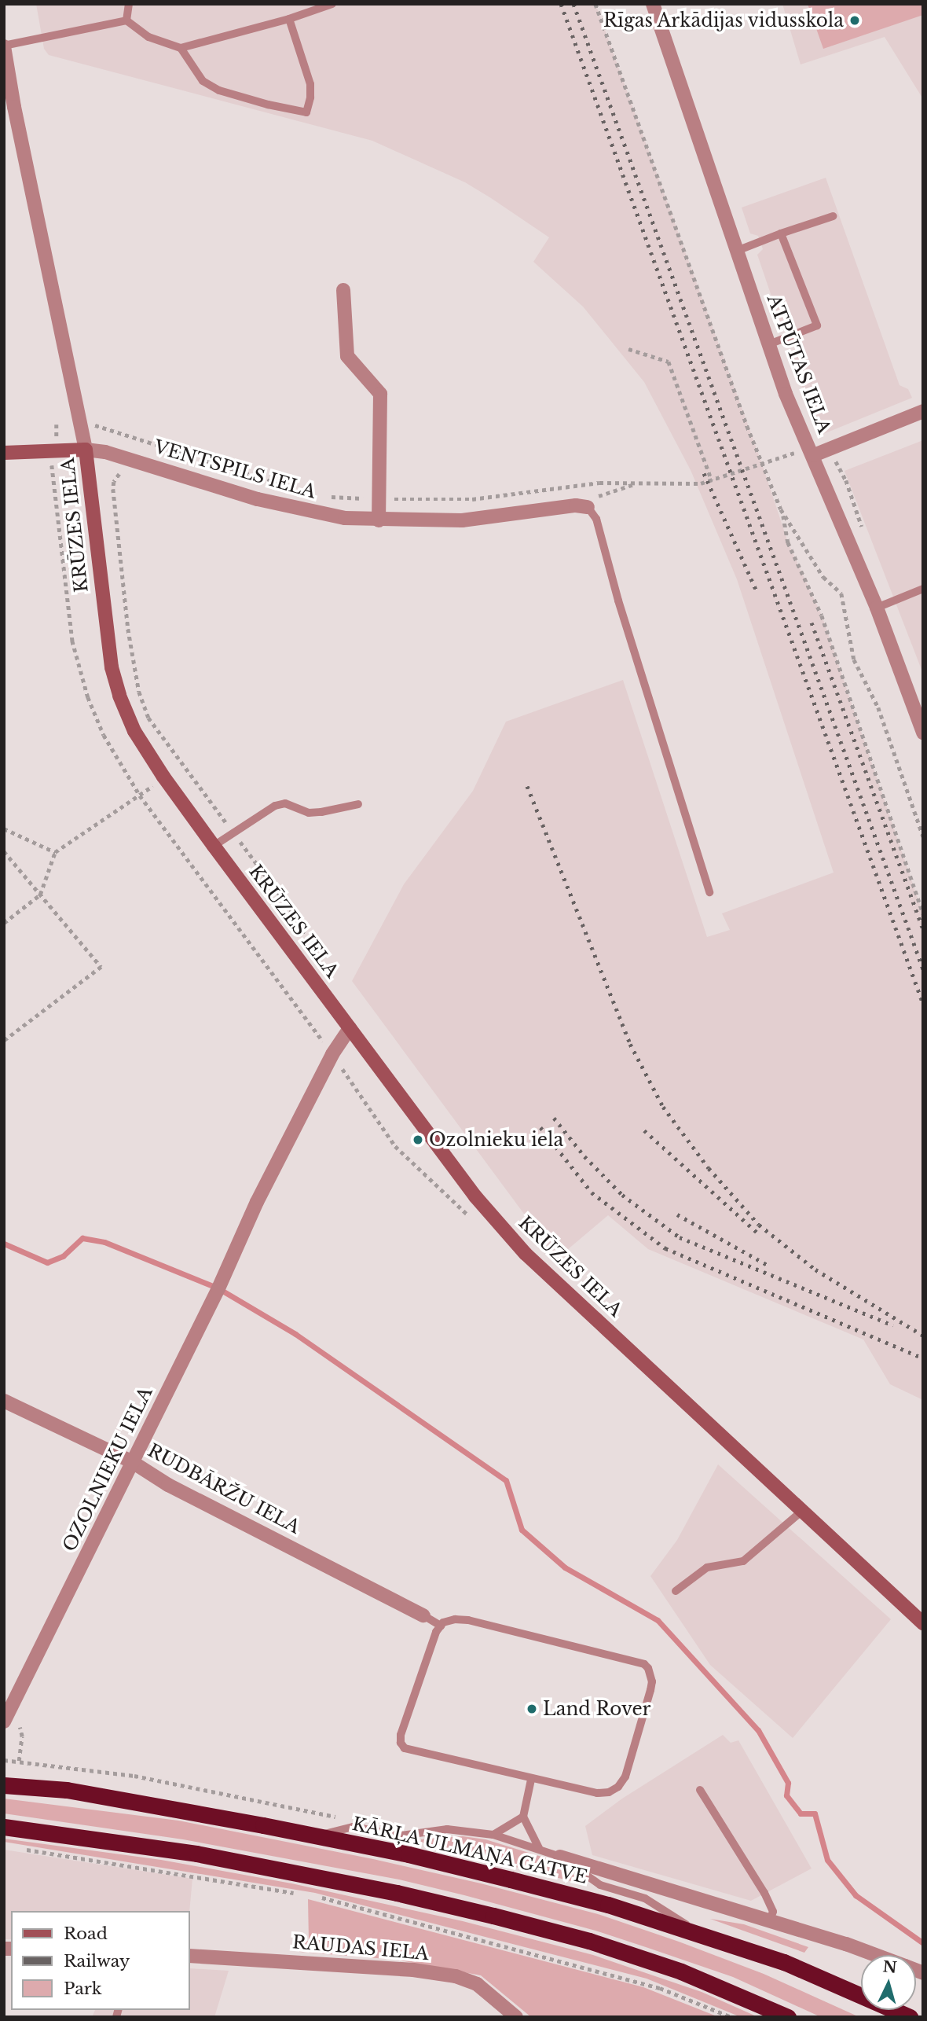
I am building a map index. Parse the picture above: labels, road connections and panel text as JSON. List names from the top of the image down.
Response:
{
  "streets": {
    "highway": ["KĀRĻA ULMAŅA GATVE"],
    "street": [
      "ATPŪTAS IELA",
      "VENTSPILS IELA",
      "KRŪZES IELA",
      "OZOLNIEKU IELA",
      "RUDBĀRŽU IELA",
      "RAUDAS IELA"
    ]
  },
  "crossings": [
    ["VENTSPILS IELA", "KRŪZES IELA"],
    ["KRŪZES IELA", "OZOLNIEKU IELA"],
    ["OZOLNIEKU IELA", "RUDBĀRŽU IELA"]
  ],
  "places": ["Rīgas Arkādijas vidusskola", "Ozolnieku iela", "Land Rover"],
  "legend": ["Road", "Railway", "Park"],
  "north": "top"
}
